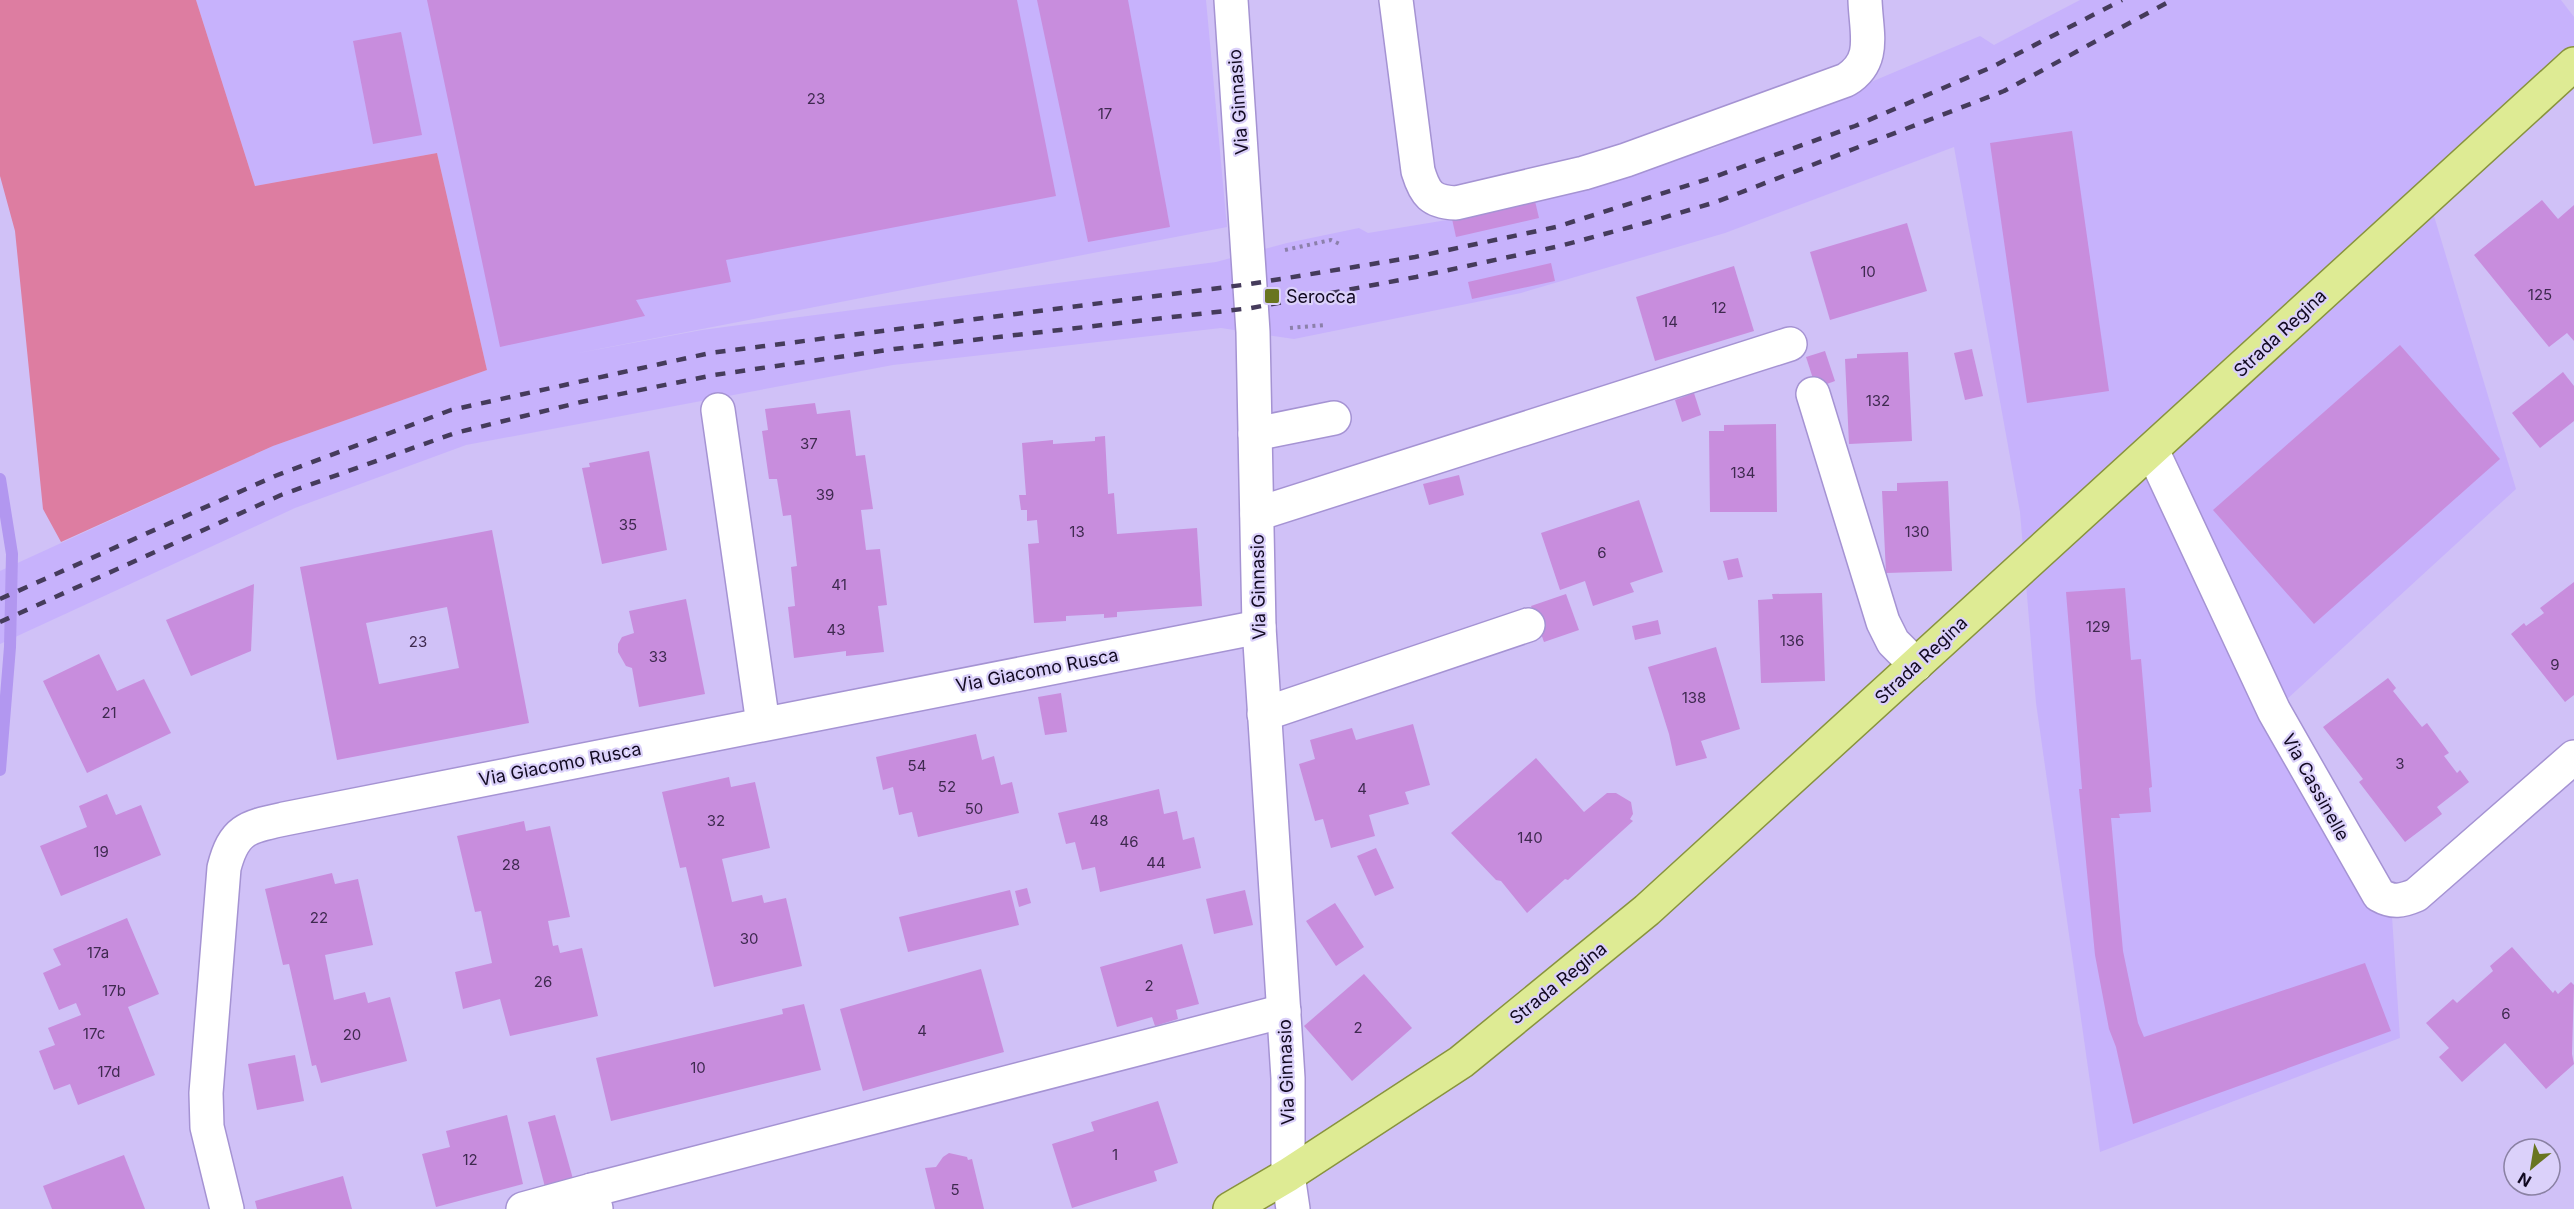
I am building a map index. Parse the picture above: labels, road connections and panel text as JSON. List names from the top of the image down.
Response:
{
  "streets": {
    "main road": ["Strada Regina"],
    "street": ["Via Ginnasio", "Via Giacomo Rusca", "Via Cassinelle"]
  },
  "crossings": [
    ["Via Ginnasio", "Strada Regina"],
    ["Via Ginnasio", "Via Giacomo Rusca"],
    ["Strada Regina", "Via Cassinelle"]
  ],
  "places": {
    "transit": ["Serocca"]
  },
  "house_numbers": [
    "23",
    "17",
    "10",
    "125",
    "12",
    "14",
    "132",
    "37",
    "134",
    "39",
    "35",
    "13",
    "130",
    "6",
    "41",
    "129",
    "43",
    "136",
    "23",
    "33",
    "9",
    "138",
    "21",
    "3",
    "54",
    "52",
    "4",
    "50",
    "32",
    "48",
    "140",
    "46",
    "19",
    "44",
    "28",
    "22",
    "30",
    "17a",
    "26",
    "2",
    "17b",
    "6",
    "2",
    "4",
    "17c",
    "20",
    "10",
    "17d",
    "1",
    "12",
    "5"
  ],
  "north": "bottom left"
}
